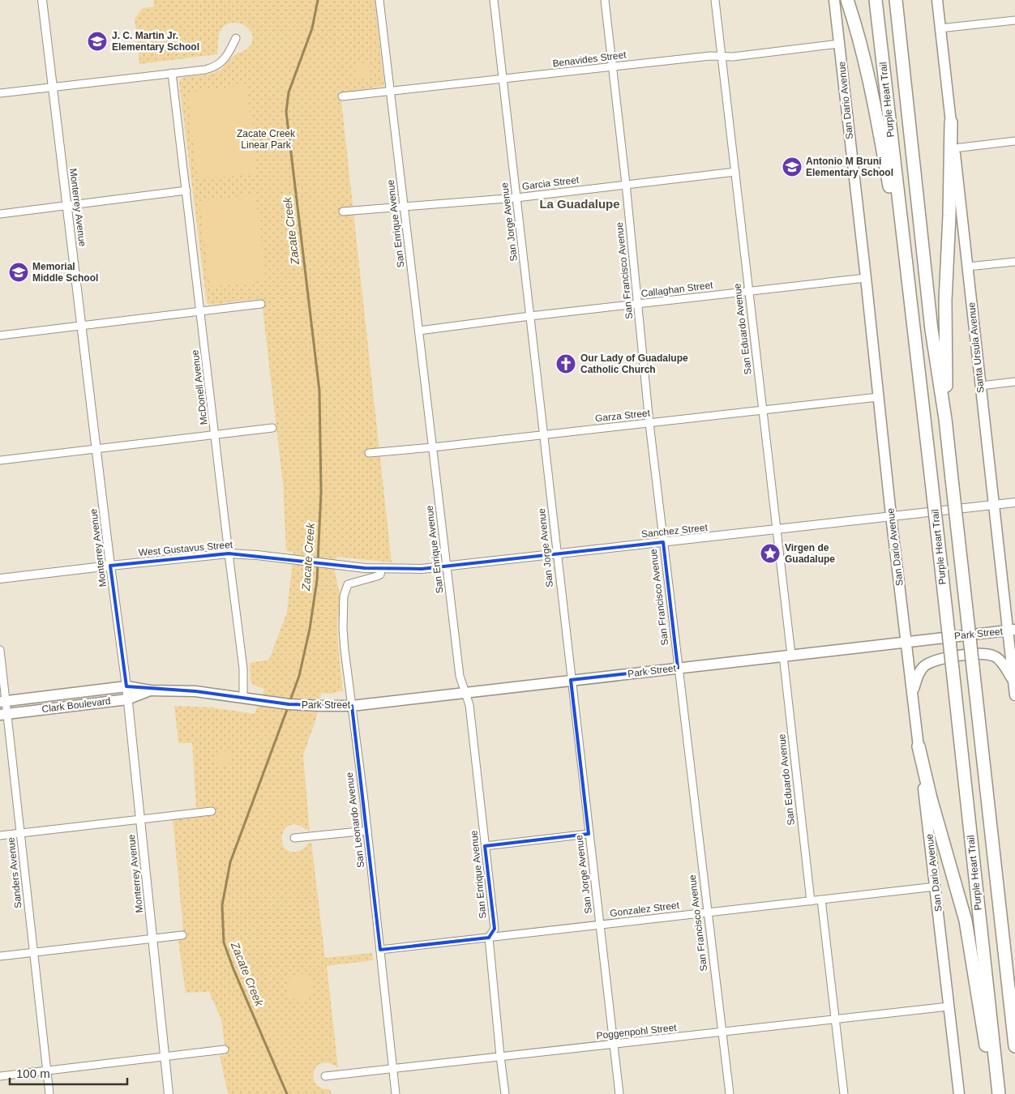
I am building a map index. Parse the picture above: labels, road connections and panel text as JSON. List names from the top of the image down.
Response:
{
  "streets": {
    "highway": ["Purple Heart Trail"],
    "main road": [
      "San Dario Avenue",
      "Santa Ursula Avenue",
      "Park Street",
      "Clark Boulevard"
    ],
    "street": [
      "Benavides Street",
      "Garcia Street",
      "Monterrey Avenue",
      "San Jorge Avenue",
      "San Enrique Avenue",
      "San Francisco Avenue",
      "Callaghan Street",
      "San Eduardo Avenue",
      "McDonell Avenue",
      "Garza Street",
      "Sanchez Street",
      "West Gustavus Street",
      "San Leonardo Avenue",
      "Sanders Avenue",
      "Gonzalez Street",
      "Poggenpohl Street"
    ]
  },
  "crossings": [
    ["Benavides Street", "San Dario Avenue"],
    ["Benavides Street", "San Jorge Avenue"],
    ["Benavides Street", "San Enrique Avenue"],
    ["Benavides Street", "San Francisco Avenue"],
    ["Benavides Street", "San Eduardo Avenue"],
    ["San Dario Avenue", "Callaghan Street"],
    ["San Dario Avenue", "Garza Street"],
    ["San Dario Avenue", "Sanchez Street"],
    ["San Dario Avenue", "Park Street"],
    ["San Dario Avenue", "Gonzalez Street"],
    ["San Dario Avenue", "Poggenpohl Street"],
    ["Garcia Street", "San Jorge Avenue"],
    ["Garcia Street", "San Enrique Avenue"],
    ["Garcia Street", "San Francisco Avenue"],
    ["Garcia Street", "San Eduardo Avenue"],
    ["Monterrey Avenue", "West Gustavus Street"],
    ["Monterrey Avenue", "Clark Boulevard"],
    ["San Jorge Avenue", "Callaghan Street"],
    ["San Jorge Avenue", "Garza Street"],
    ["San Jorge Avenue", "Sanchez Street"],
    ["San Jorge Avenue", "Park Street"],
    ["San Jorge Avenue", "Gonzalez Street"],
    ["San Jorge Avenue", "Poggenpohl Street"],
    ["San Enrique Avenue", "Callaghan Street"],
    ["San Enrique Avenue", "Garza Street"],
    ["San Enrique Avenue", "Sanchez Street"],
    ["San Enrique Avenue", "Park Street"],
    ["San Enrique Avenue", "Gonzalez Street"],
    ["San Enrique Avenue", "Poggenpohl Street"],
    ["San Francisco Avenue", "Callaghan Street"],
    ["San Francisco Avenue", "Garza Street"],
    ["San Francisco Avenue", "Sanchez Street"],
    ["San Francisco Avenue", "Park Street"],
    ["San Francisco Avenue", "Gonzalez Street"],
    ["San Francisco Avenue", "Poggenpohl Street"],
    ["Callaghan Street", "San Eduardo Avenue"],
    ["San Eduardo Avenue", "Garza Street"],
    ["San Eduardo Avenue", "Sanchez Street"],
    ["San Eduardo Avenue", "Park Street"],
    ["San Eduardo Avenue", "Gonzalez Street"],
    ["Santa Ursula Avenue", "Sanchez Street"],
    ["Santa Ursula Avenue", "Park Street"],
    ["McDonell Avenue", "West Gustavus Street"],
    ["McDonell Avenue", "Clark Boulevard"],
    ["Sanchez Street", "West Gustavus Street"],
    ["Sanchez Street", "San Leonardo Avenue"],
    ["Park Street", "Clark Boulevard"],
    ["Park Street", "San Leonardo Avenue"],
    ["Clark Boulevard", "Sanders Avenue"],
    ["San Leonardo Avenue", "Gonzalez Street"],
    ["San Leonardo Avenue", "Poggenpohl Street"]
  ],
  "districts": ["La Guadalupe"],
  "water": ["Zacate Creek"],
  "parks": ["Zacate Creek Linear Park"],
  "places": {
    "school or university": ["J. C. Martin Jr. Elementary School", "Antonio M Bruni Elementary School", "Memorial Middle School"],
    "church": ["Our Lady of Guadalupe Catholic Church"],
    "place": ["Virgen de Guadalupe"]
  },
  "scale_bar": "100 m"
}
